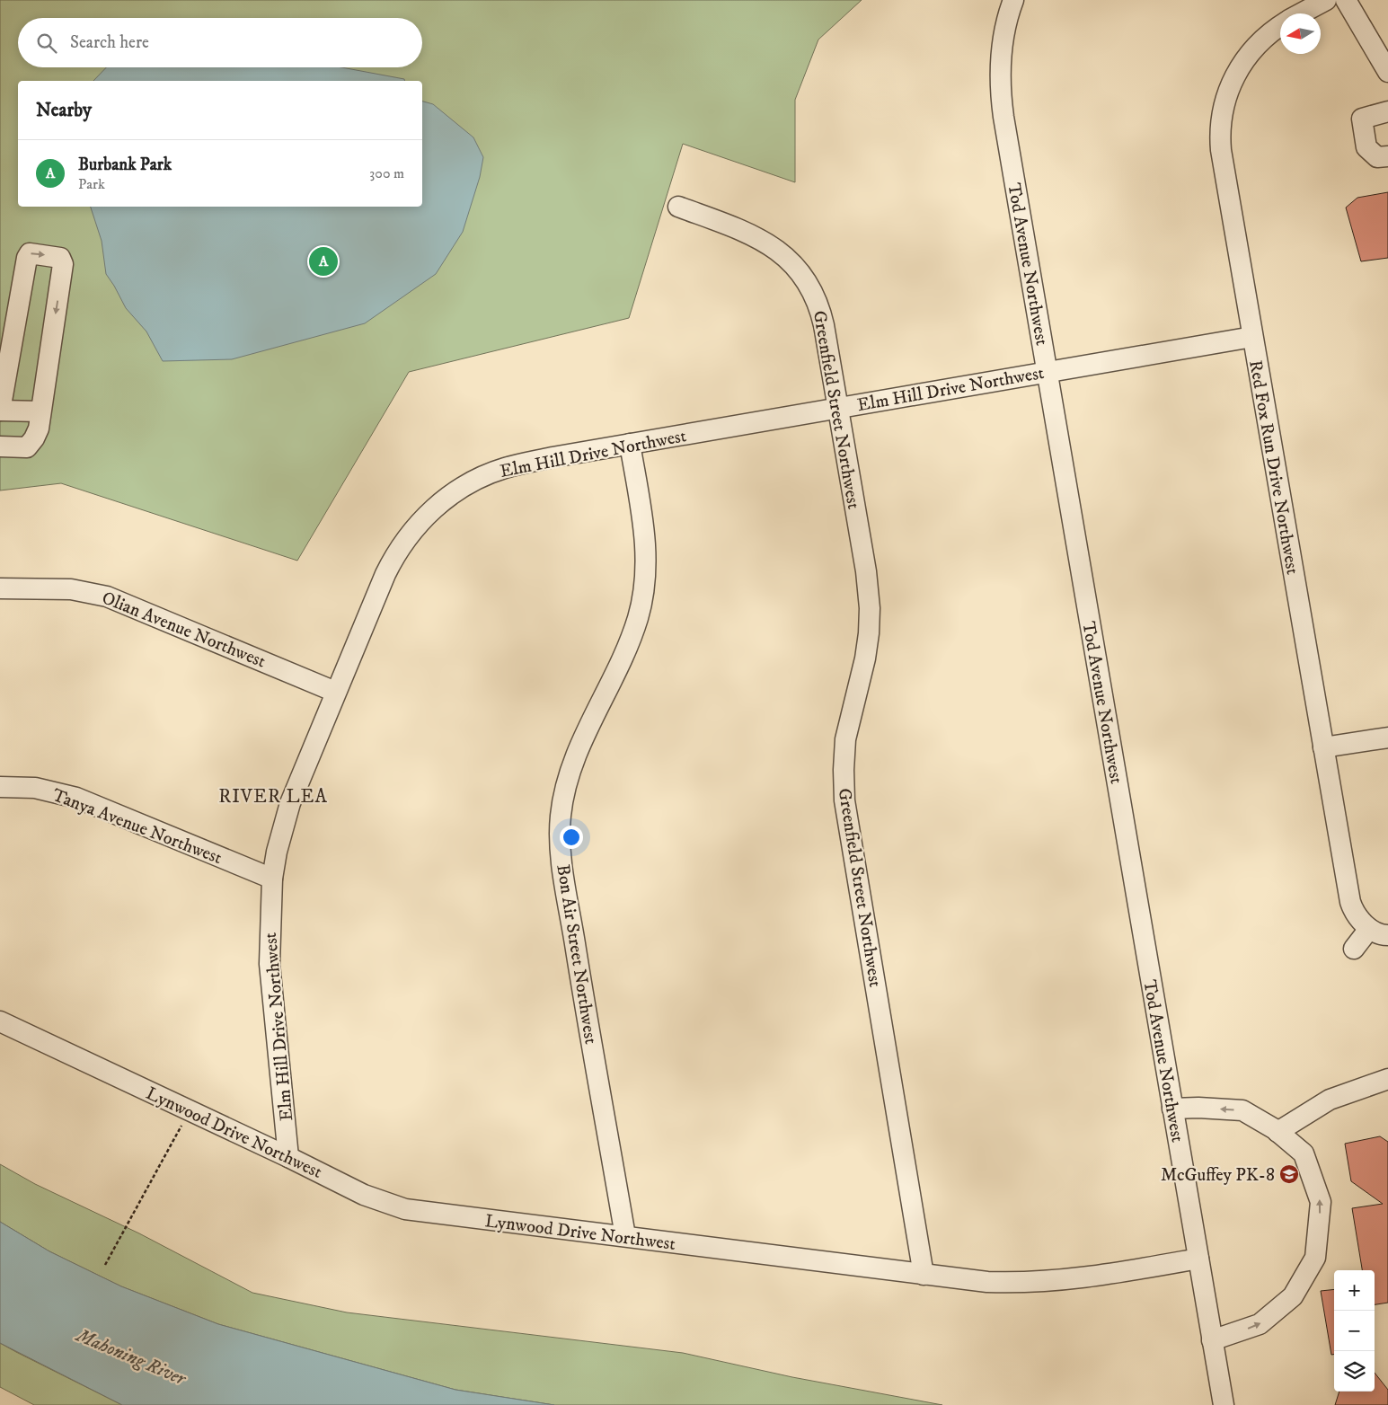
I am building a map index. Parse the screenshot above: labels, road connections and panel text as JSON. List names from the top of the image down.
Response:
{
  "streets": {
    "street": [
      "Tod Avenue Northwest",
      "Elm Hill Drive Northwest",
      "Greenfield Street Northwest",
      "Red Fox Run Drive Northwest",
      "Olian Avenue Northwest",
      "Tanya Avenue Northwest",
      "Bon Air Street Northwest",
      "Lynwood Drive Northwest"
    ]
  },
  "crossings": [
    ["Tod Avenue Northwest", "Elm Hill Drive Northwest"],
    ["Tod Avenue Northwest", "Lynwood Drive Northwest"],
    ["Elm Hill Drive Northwest", "Greenfield Street Northwest"],
    ["Elm Hill Drive Northwest", "Red Fox Run Drive Northwest"],
    ["Elm Hill Drive Northwest", "Olian Avenue Northwest"],
    ["Elm Hill Drive Northwest", "Tanya Avenue Northwest"],
    ["Elm Hill Drive Northwest", "Bon Air Street Northwest"],
    ["Elm Hill Drive Northwest", "Lynwood Drive Northwest"],
    ["Greenfield Street Northwest", "Lynwood Drive Northwest"],
    ["Bon Air Street Northwest", "Lynwood Drive Northwest"]
  ],
  "districts": ["RIVER LEA"],
  "water": ["Mahoning River"],
  "places": {
    "school or university": ["McGuffey PK-8"]
  },
  "north": "left",
  "page": {
    "search": "Search here",
    "heading": "Nearby",
    "list": [
      {
        "mark": "A",
        "name": "Burbank Park",
        "note": "Park",
        "value": "300 m"
      }
    ],
    "pins": "A",
    "map_buttons": ["+", "−"]
  }
}
